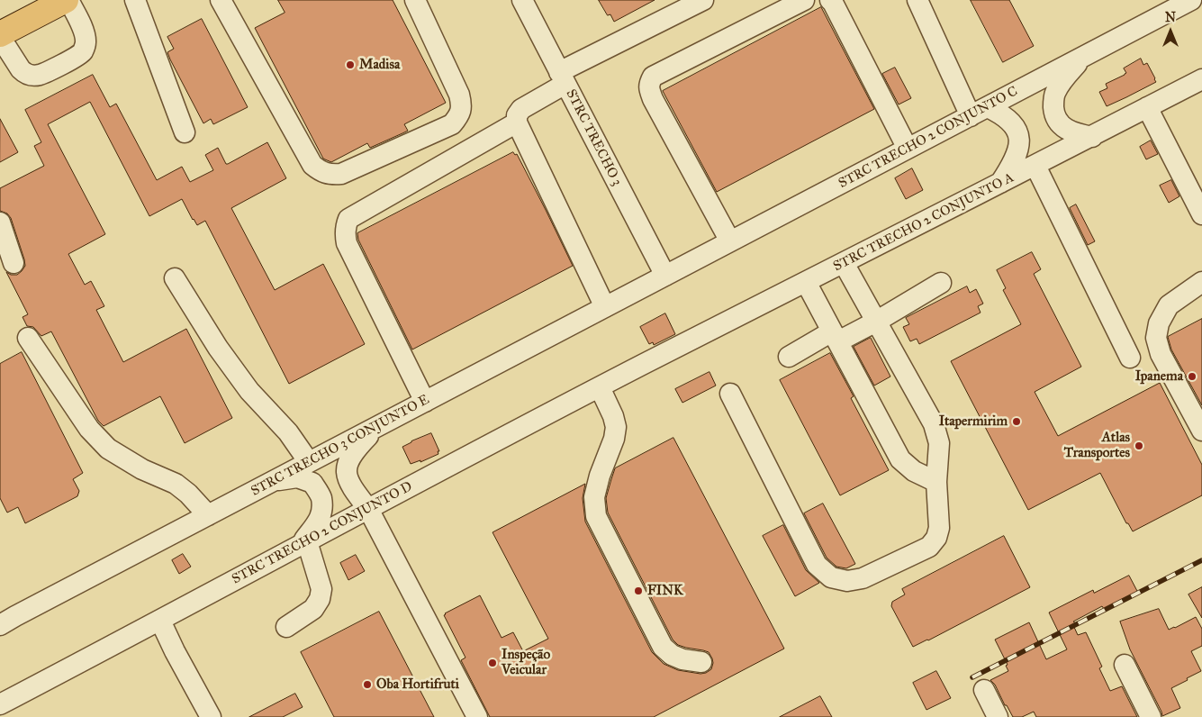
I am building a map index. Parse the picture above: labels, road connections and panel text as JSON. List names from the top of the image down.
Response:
{
  "streets": {
    "street": [
      "STRC TRECHO 3",
      "STRC TRECHO 2 CONJUNTO C",
      "STRC TRECHO 2 CONJUNTO A",
      "STRC TRECHO 3 CONJUNTO E",
      "STRC TRECHO 2 CONJUNTO D"
    ]
  },
  "crossings": [
    ["STRC TRECHO 3", "STRC TRECHO 2 CONJUNTO C"],
    ["STRC TRECHO 3", "STRC TRECHO 3 CONJUNTO E"],
    ["STRC TRECHO 2 CONJUNTO C", "STRC TRECHO 3 CONJUNTO E"],
    ["STRC TRECHO 2 CONJUNTO A", "STRC TRECHO 2 CONJUNTO D"]
  ],
  "places": [
    "Madisa",
    "Ipanema",
    "Itapermirim",
    "Atlas Transportes",
    "FINK",
    "Inspeção Veicular",
    "Oba Hortifruti"
  ],
  "north": "top"
}
